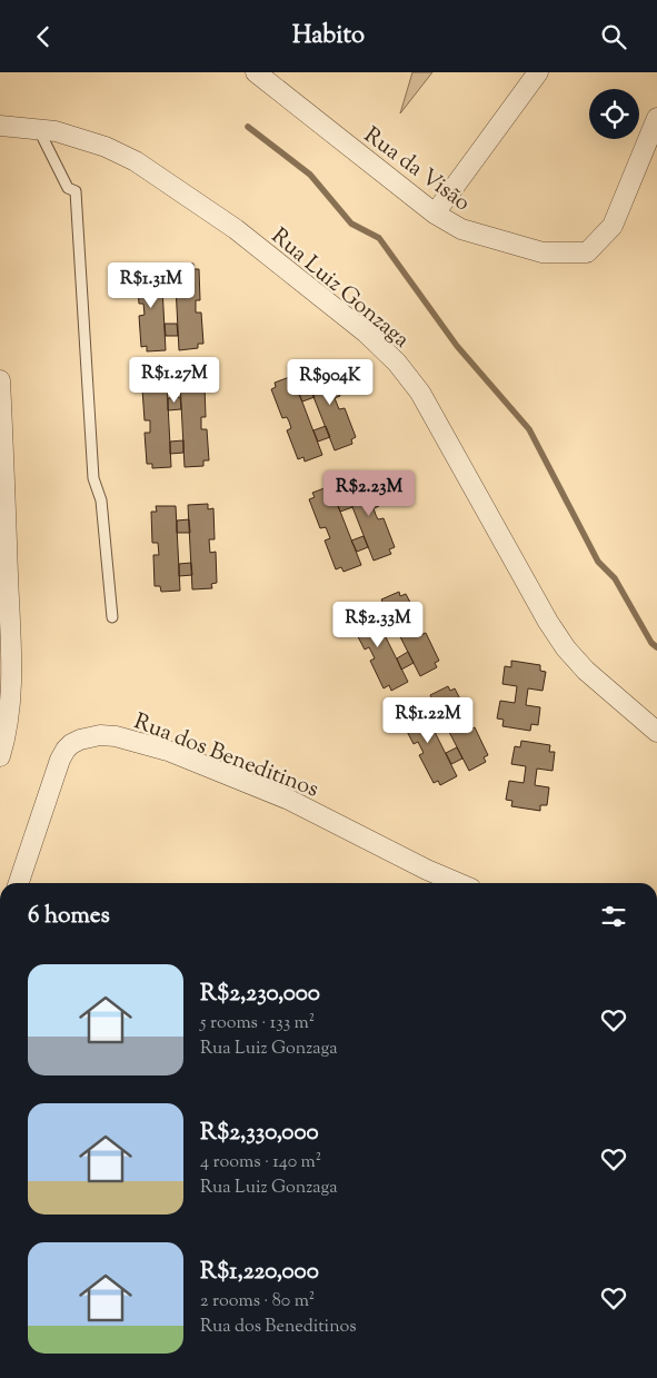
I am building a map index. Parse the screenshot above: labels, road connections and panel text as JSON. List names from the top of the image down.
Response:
{
  "streets": {
    "street": ["Rua da Visão", "Rua Luiz Gonzaga", "Rua dos Beneditinos"]
  },
  "page": {
    "header": "Habito",
    "price": [
      "R$1.31M",
      "R$1.27M",
      "R$904K",
      "R$2.23M",
      "R$2.33M",
      "R$1.22M"
    ],
    "heading": "6 homes",
    "list": [
      {
        "name": "R$2,230,000",
        "note": "5 rooms · 133 m² · Rua Luiz Gonzaga"
      },
      {
        "name": "R$2,330,000",
        "note": "4 rooms · 140 m² · Rua Luiz Gonzaga"
      },
      {
        "name": "R$1,220,000",
        "note": "2 rooms · 80 m² · Rua dos Beneditinos"
      }
    ]
  }
}
